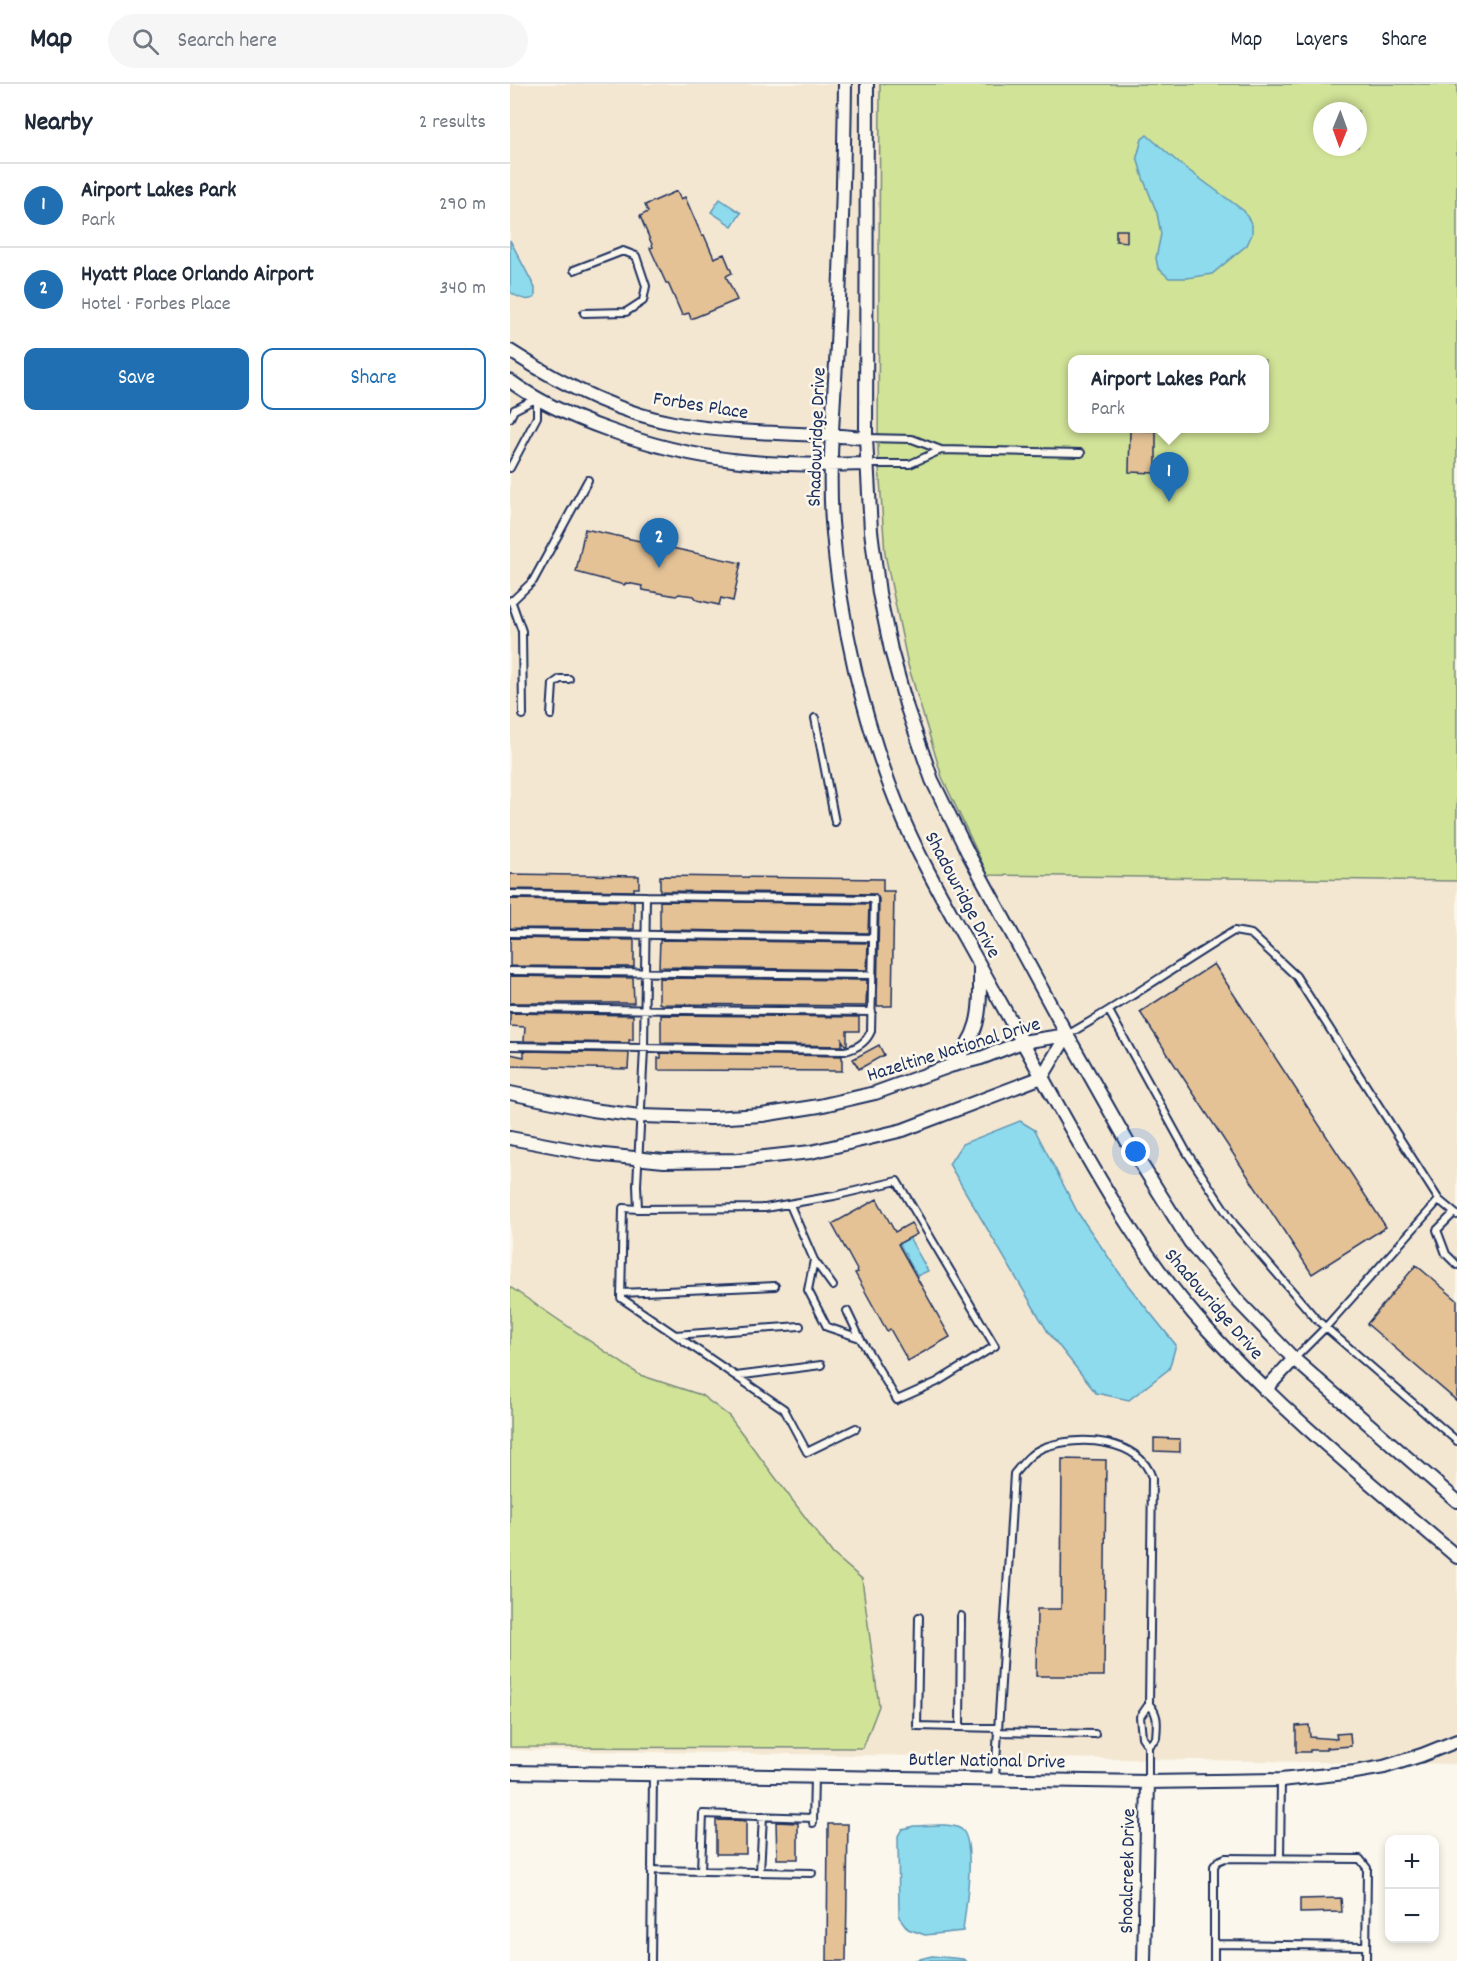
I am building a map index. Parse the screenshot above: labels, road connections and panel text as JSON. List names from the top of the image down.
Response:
{
  "streets": {
    "street": [
      "Forbes Place",
      "Shadowridge Drive",
      "Hazeltine National Drive",
      "Butler National Drive",
      "Shoalcreek Drive"
    ]
  },
  "crossings": [
    ["Forbes Place", "Shadowridge Drive"],
    ["Shadowridge Drive", "Hazeltine National Drive"],
    ["Butler National Drive", "Shoalcreek Drive"]
  ],
  "north": "bottom",
  "page": {
    "header": "Map",
    "search": "Search here",
    "nav": ["Map", "Layers", "Share"],
    "heading": ["Nearby", "2 results"],
    "list": [
      {
        "mark": "1",
        "name": "Airport Lakes Park",
        "note": "Park",
        "value": "290 m"
      },
      {
        "mark": "2",
        "name": "Hyatt Place Orlando Airport",
        "note": "Hotel · Forbes Place",
        "value": "340 m"
      }
    ],
    "buttons": ["Save", "Share"],
    "popup": ["Airport Lakes Park", "Park"],
    "pins": ["1", "2"],
    "map_buttons": ["+", "−"]
  }
}
